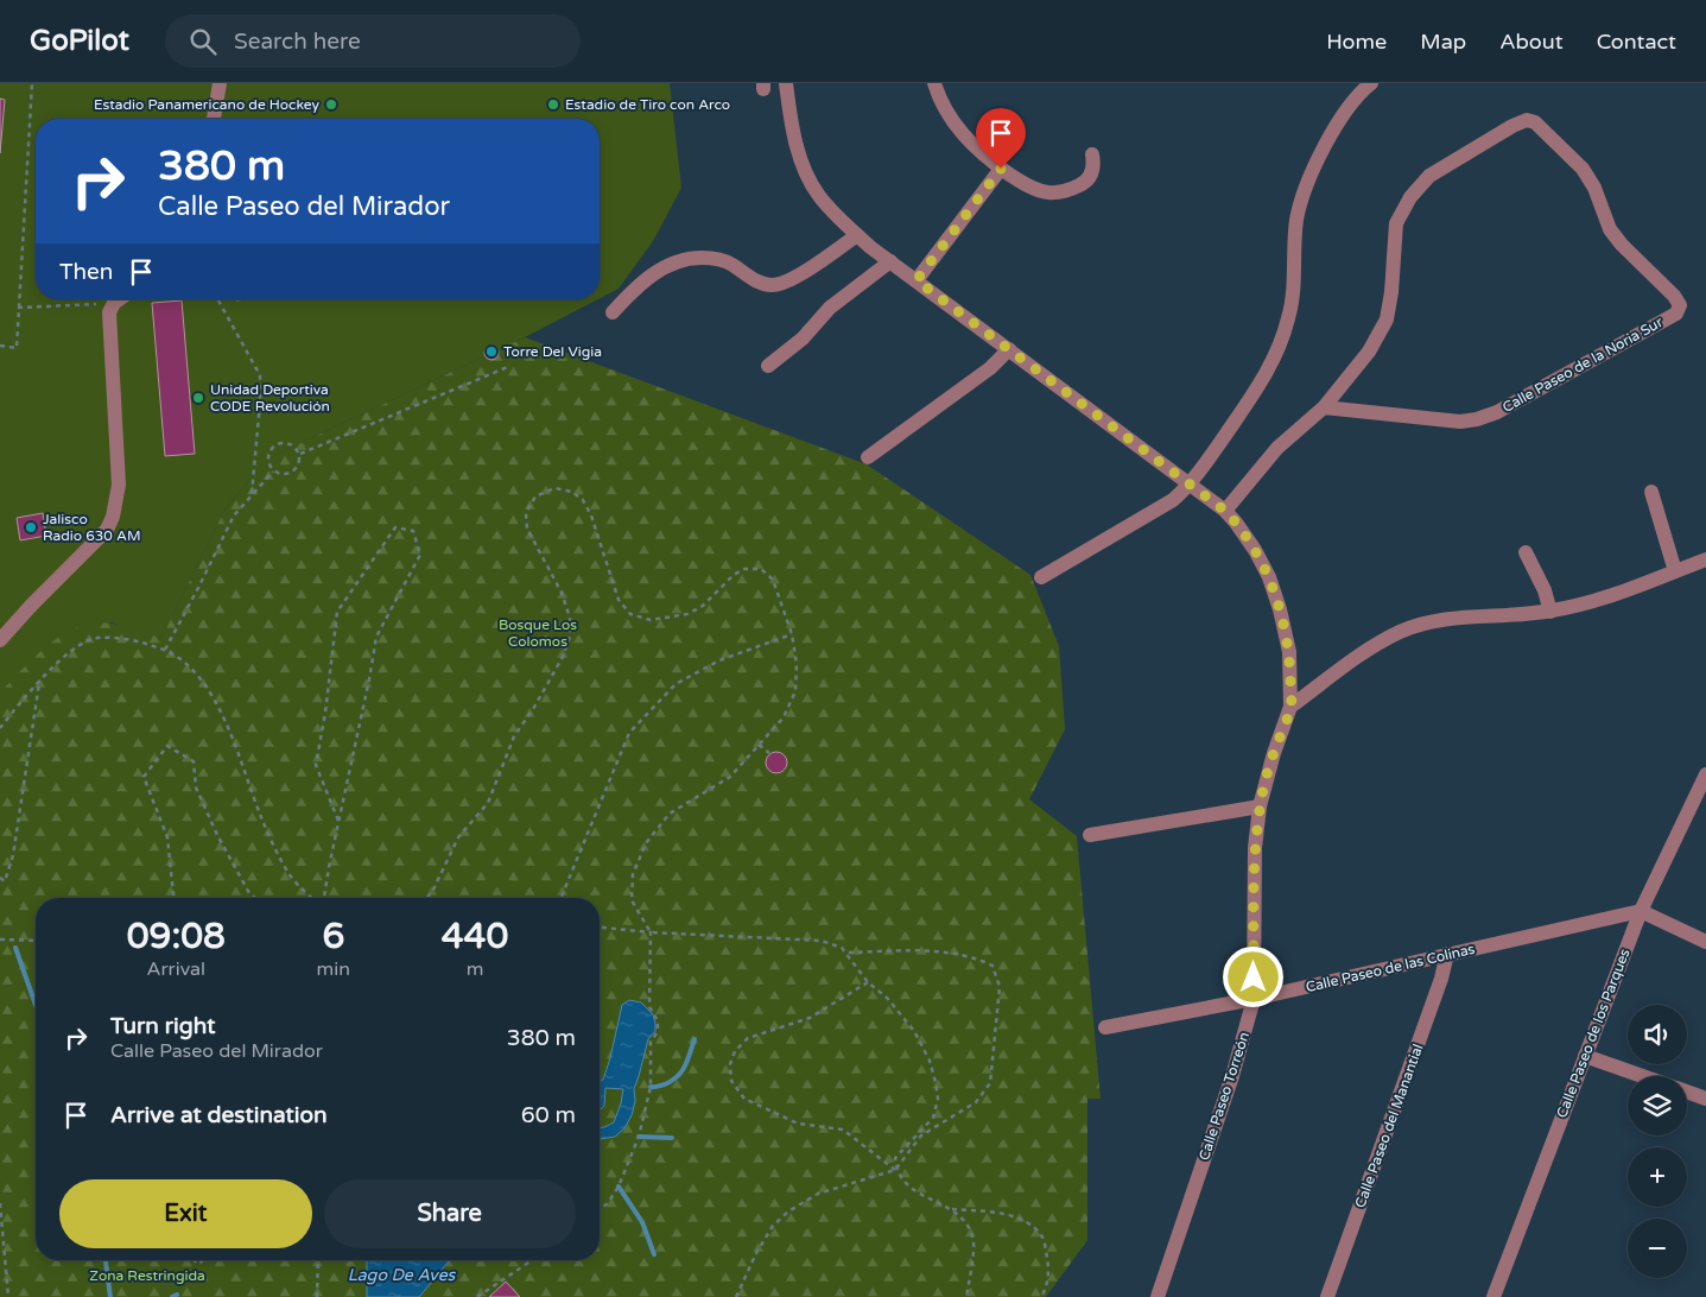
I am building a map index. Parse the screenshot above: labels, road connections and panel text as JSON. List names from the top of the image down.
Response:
{
  "streets": {
    "street": [
      "Calle Paseo de la Noria Sur",
      "Calle Paseo de las Colinas",
      "Calle Paseo de los Parques",
      "Calle Paseo Torreón",
      "Calle Paseo del Manantial"
    ]
  },
  "crossings": [
    ["Calle Paseo de las Colinas", "Calle Paseo de los Parques"],
    ["Calle Paseo de las Colinas", "Calle Paseo Torreón"],
    ["Calle Paseo de las Colinas", "Calle Paseo del Manantial"]
  ],
  "water": ["Lago De Aves"],
  "parks": ["Bosque Los Colomos", "Zona Restringida"],
  "places": [
    "Estadio Panamericano de Hockey",
    "Estadio de Tiro con Arco",
    "Torre Del Vigia",
    "Unidad Deportiva CODE Revolución",
    "Jalisco Radio 630 AM"
  ],
  "page": {
    "header": "GoPilot",
    "search": "Search here",
    "nav": [
      "Home",
      "Map",
      "About",
      "Contact"
    ],
    "turn": ["380 m", "Calle Paseo del Mirador"],
    "then": "Then",
    "eta": [
      "09:08",
      "Arrival",
      "6",
      "min",
      "440",
      "m"
    ],
    "list": [
      {
        "name": "Turn right",
        "note": "Calle Paseo del Mirador",
        "value": "380 m"
      },
      {
        "name": "Arrive at destination",
        "value": "60 m"
      }
    ],
    "map_buttons": ["+", "−"],
    "buttons": ["Exit", "Share"]
  }
}
